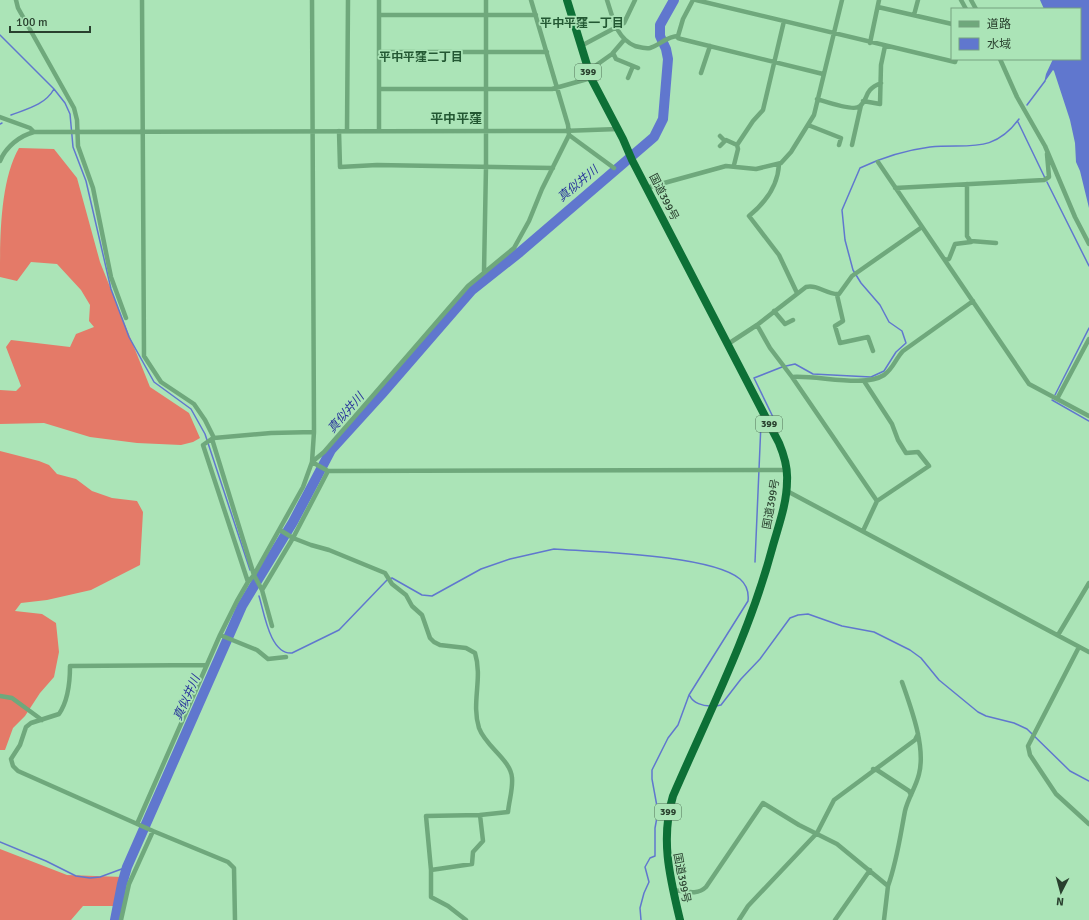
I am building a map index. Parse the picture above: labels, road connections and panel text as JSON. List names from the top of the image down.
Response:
{
  "streets": {
    "highway": ["399", "国道399号"]
  },
  "districts": ["平中平窪一丁目", "平中平窪二丁目", "平中平窪"],
  "water": ["真似井川"],
  "legend": ["道路", "水域"],
  "scale_bar": "100 m",
  "north": "bottom"
}
